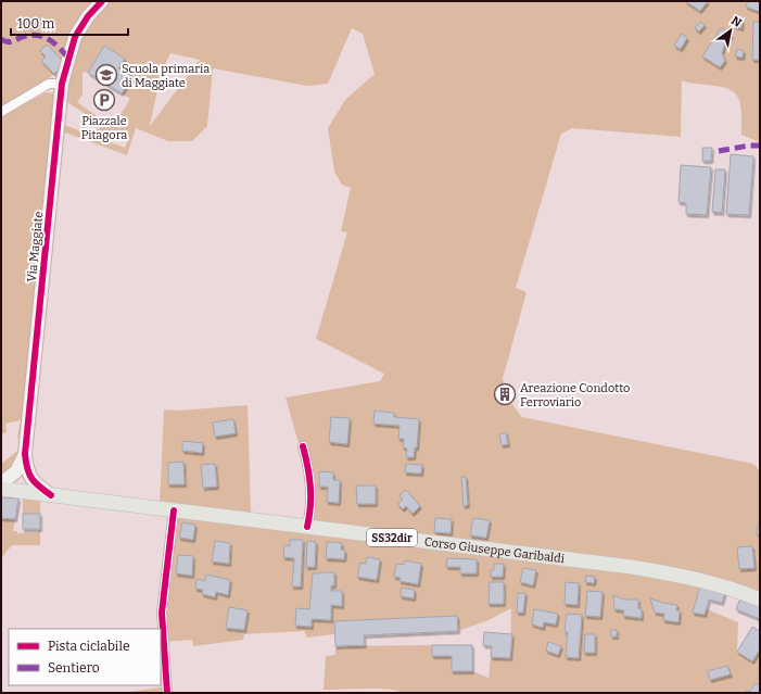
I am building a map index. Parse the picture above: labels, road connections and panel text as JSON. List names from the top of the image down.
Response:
{
  "streets": {
    "main road": ["SS32dir", "Corso Giuseppe Garibaldi"],
    "street": ["Via Maggiate"]
  },
  "places": {
    "school or university": ["Scuola primaria di Maggiate"],
    "parking": ["Piazzale Pitagora"],
    "building": ["Areazione Condotto Ferroviario"]
  },
  "legend": ["Pista ciclabile", "Sentiero"],
  "scale_bar": "100 m",
  "north": "top right"
}
